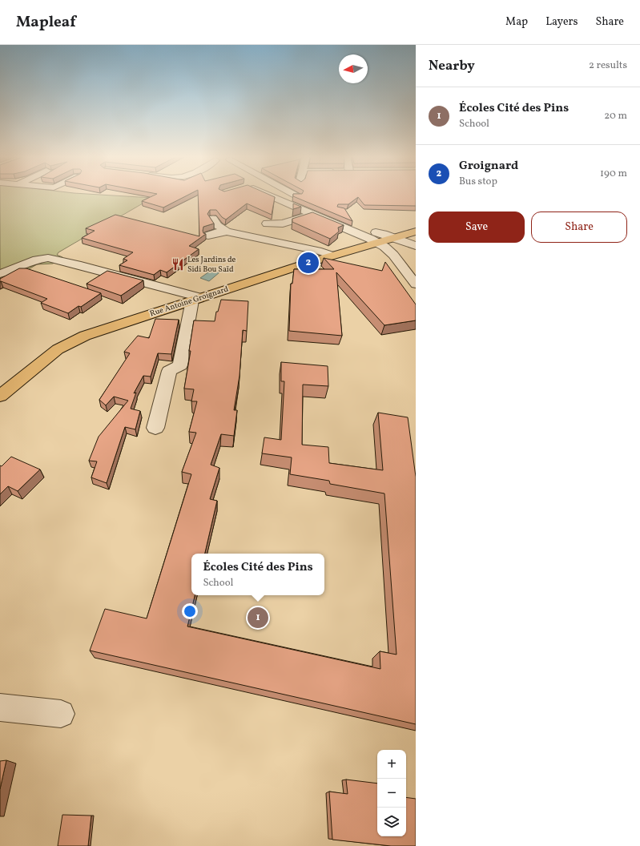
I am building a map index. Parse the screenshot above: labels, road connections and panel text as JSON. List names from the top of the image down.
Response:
{
  "streets": {
    "main road": ["Rue Antoine Groignard"]
  },
  "places": {
    "restaurant": ["Les Jardins de Sidi Bou Saïd"]
  },
  "north": "left",
  "page": {
    "header": "Mapleaf",
    "nav": ["Map", "Layers", "Share"],
    "heading": ["Nearby", "2 results"],
    "list": [
      {
        "mark": "1",
        "name": "Écoles Cité des Pins",
        "note": "School",
        "value": "20 m"
      },
      {
        "mark": "2",
        "name": "Groignard",
        "note": "Bus stop",
        "value": "190 m"
      }
    ],
    "buttons": ["Save", "Share"],
    "pins": ["2", "1"],
    "popup": ["Écoles Cité des Pins", "School"],
    "map_buttons": ["+", "−"]
  }
}
